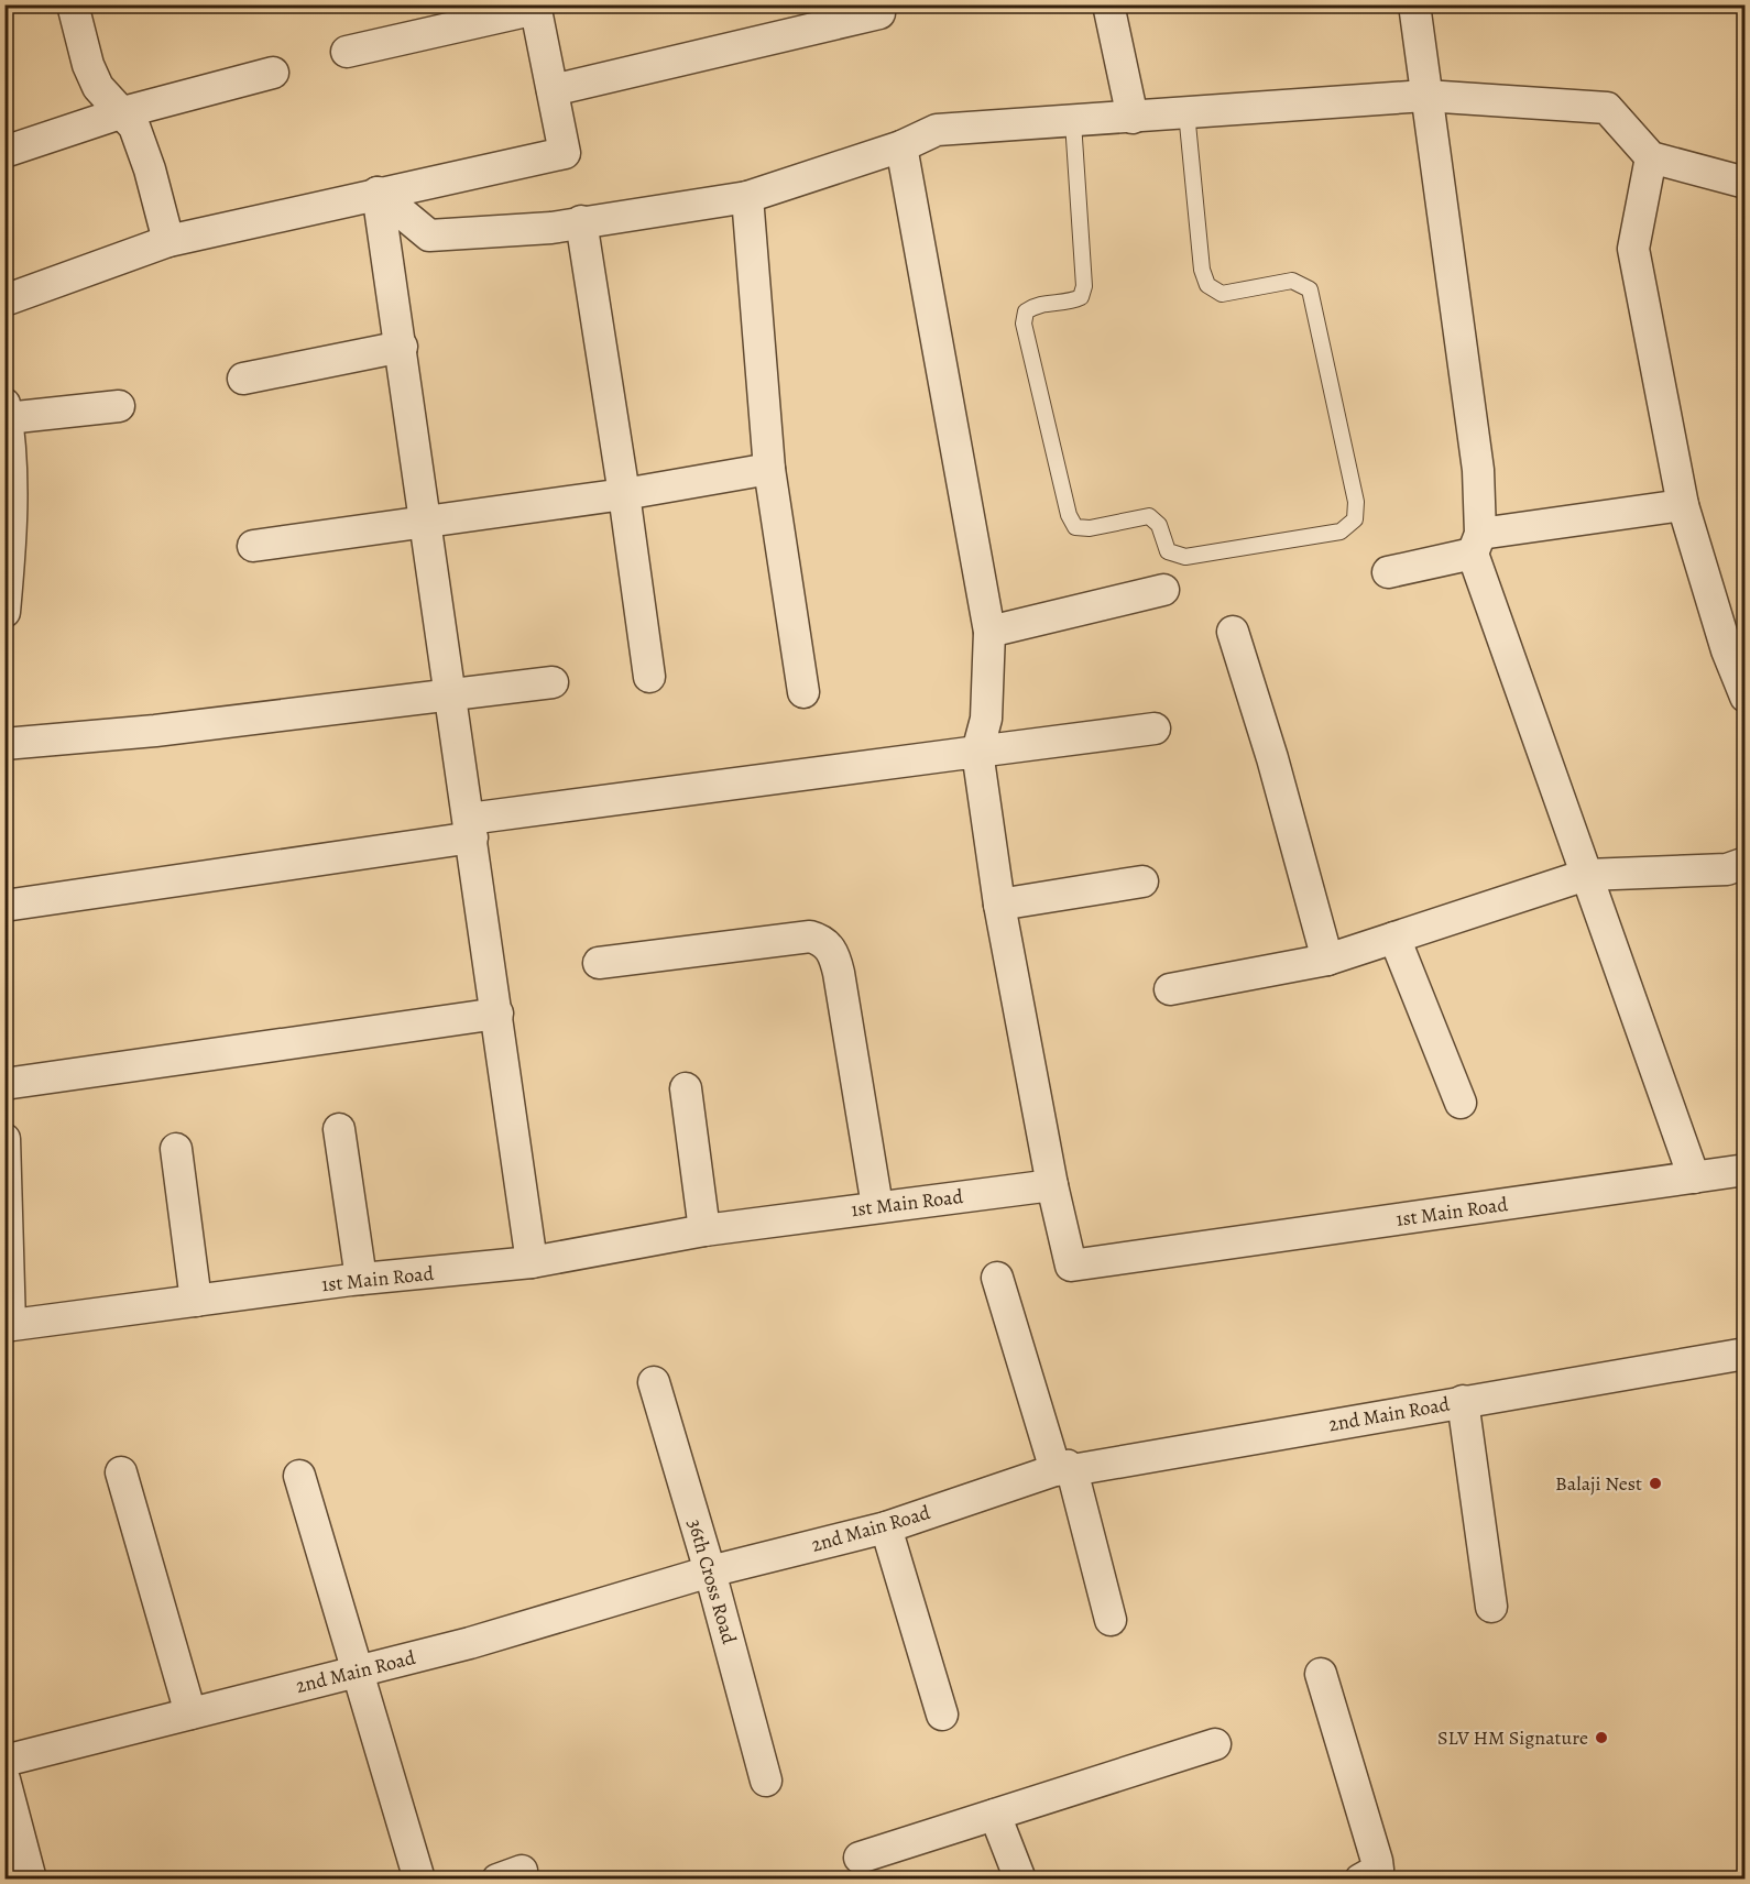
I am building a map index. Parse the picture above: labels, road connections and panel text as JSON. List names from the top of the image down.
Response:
{
  "streets": {
    "street": ["1st Main Road", "2nd Main Road", "36th Cross Road"]
  },
  "crossings": [
    ["2nd Main Road", "36th Cross Road"]
  ],
  "places": ["Balaji Nest", "SLV HM Signature"]
}
